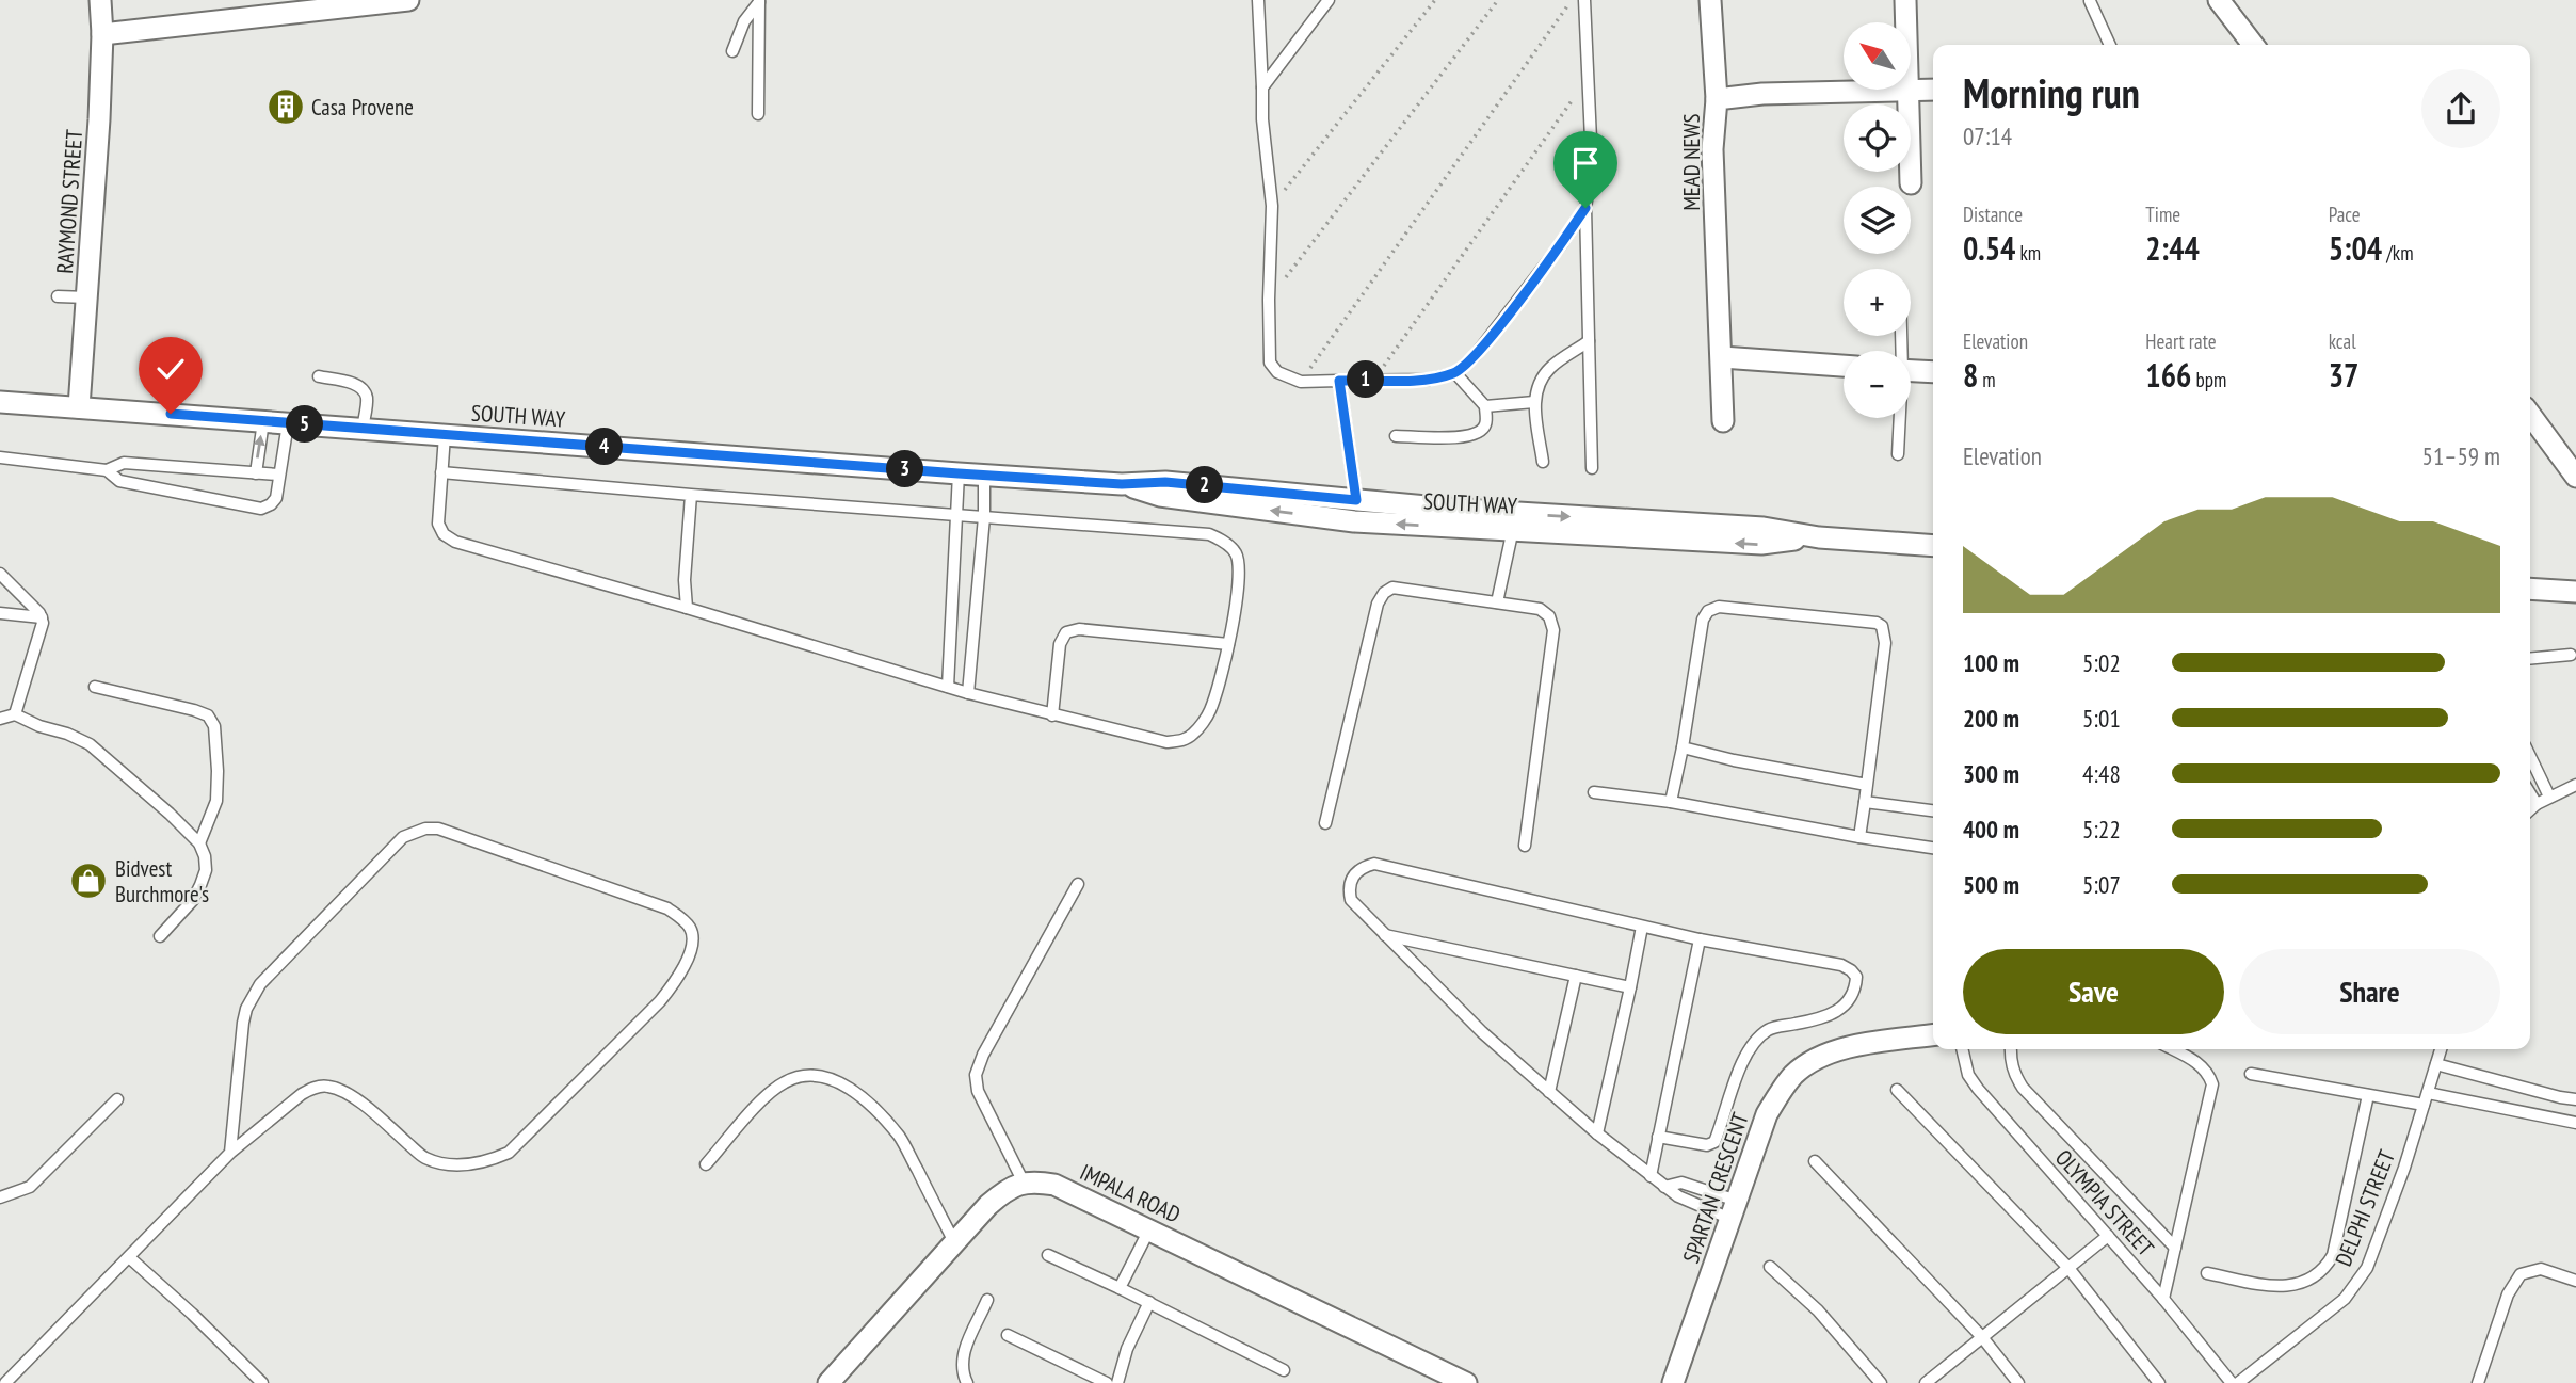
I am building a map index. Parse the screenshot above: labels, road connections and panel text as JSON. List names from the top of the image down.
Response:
{
  "streets": {
    "street": [
      "MEAD NEWS",
      "RAYMOND STREET",
      "SOUTH WAY",
      "SPARTAN CRESCENT",
      "IMPALA ROAD"
    ],
    "lane": ["OLYMPIA STREET", "DELPHI STREET"]
  },
  "crossings": [
    ["RAYMOND STREET", "SOUTH WAY"]
  ],
  "places": {
    "building": ["Casa Provene"],
    "shop": ["Bidvest Burchmore's"]
  },
  "north": "top left",
  "page": {
    "map_buttons": ["+", "−"],
    "heading": ["Morning run", "07:14"],
    "stats": [
      ["Distance", "0.54 km"],
      ["Time", "2:44"],
      ["Pace", "5:04 /km"],
      ["Elevation", "8 m"],
      ["Heart rate", "166 bpm"],
      ["kcal", "37"]
    ],
    "pins": [
      "1",
      "5",
      "4",
      "3",
      "2"
    ],
    "chart": ["Elevation", "51–59 m"],
    "list": [
      {
        "name": "100 m",
        "note": "5:02"
      },
      {
        "name": "200 m",
        "note": "5:01"
      },
      {
        "name": "300 m",
        "note": "4:48"
      },
      {
        "name": "400 m",
        "note": "5:22"
      },
      {
        "name": "500 m",
        "note": "5:07"
      }
    ],
    "buttons": ["Save", "Share"]
  }
}
